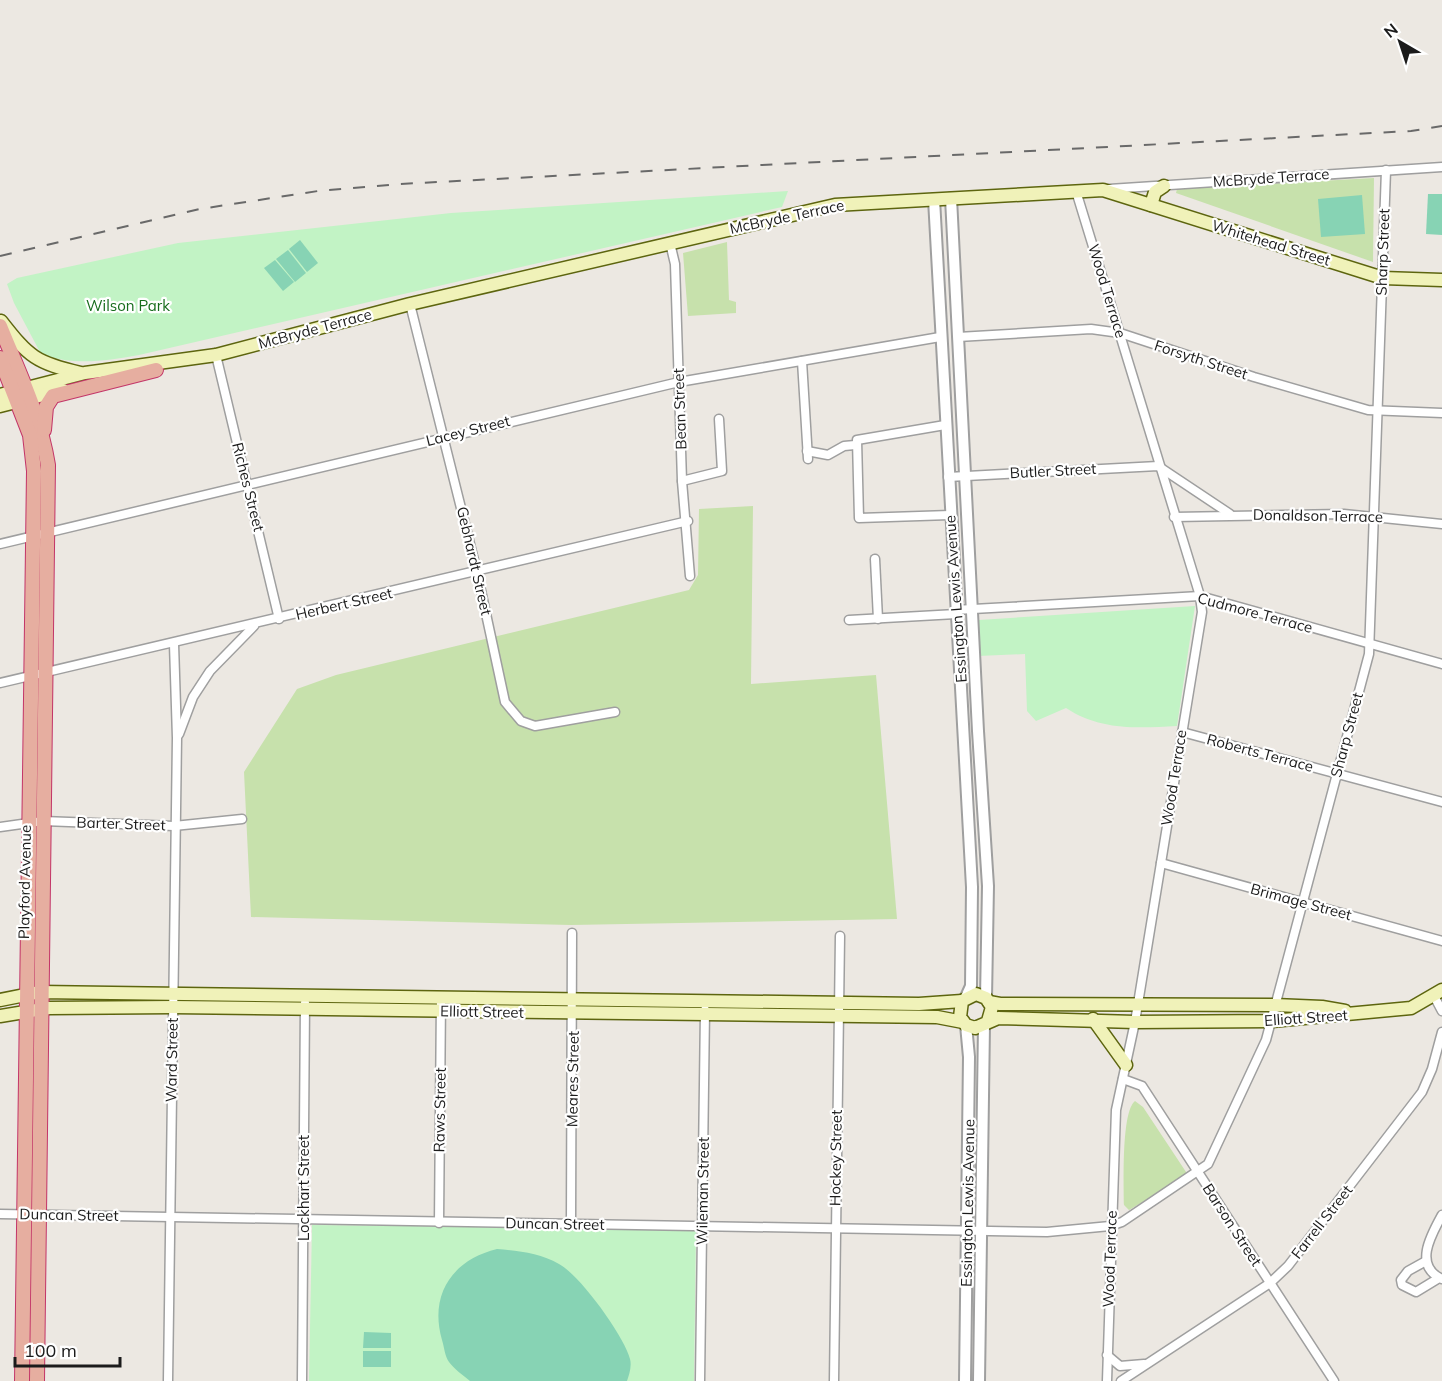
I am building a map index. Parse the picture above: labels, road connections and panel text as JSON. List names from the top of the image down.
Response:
{
  "streets": {
    "highway": ["Playford Avenue"],
    "main road": ["McBryde Terrace", "Whitehead Street", "Elliott Street"],
    "street": [
      "Sharp Street",
      "Wood Terrace",
      "Forsyth Street",
      "Bean Street",
      "Lacey Street",
      "Butler Street",
      "Riches Street",
      "Donaldson Terrace",
      "Gebhardt Street",
      "Essington Lewis Avenue",
      "Herbert Street",
      "Cudmore Terrace",
      "Roberts Terrace",
      "Barter Street",
      "Brimage Street",
      "Ward Street",
      "Meares Street",
      "Raws Street",
      "Hockey Street",
      "Lockhart Street",
      "Wileman Street",
      "Duncan Street",
      "Farrell Street",
      "Barson Street"
    ]
  },
  "crossings": [
    ["McBryde Terrace", "Whitehead Street"],
    ["McBryde Terrace", "Sharp Street"],
    ["McBryde Terrace", "Wood Terrace"],
    ["McBryde Terrace", "Bean Street"],
    ["McBryde Terrace", "Riches Street"],
    ["McBryde Terrace", "Gebhardt Street"],
    ["McBryde Terrace", "Essington Lewis Avenue"],
    ["McBryde Terrace", "Playford Avenue"],
    ["Whitehead Street", "Sharp Street"],
    ["Sharp Street", "Wood Terrace"],
    ["Sharp Street", "Forsyth Street"],
    ["Sharp Street", "Donaldson Terrace"],
    ["Sharp Street", "Cudmore Terrace"],
    ["Sharp Street", "Roberts Terrace"],
    ["Sharp Street", "Brimage Street"],
    ["Sharp Street", "Elliott Street"],
    ["Sharp Street", "Duncan Street"],
    ["Sharp Street", "Barson Street"],
    ["Wood Terrace", "Forsyth Street"],
    ["Wood Terrace", "Butler Street"],
    ["Wood Terrace", "Donaldson Terrace"],
    ["Wood Terrace", "Cudmore Terrace"],
    ["Wood Terrace", "Roberts Terrace"],
    ["Wood Terrace", "Brimage Street"],
    ["Wood Terrace", "Elliott Street"],
    ["Wood Terrace", "Duncan Street"],
    ["Wood Terrace", "Barson Street"],
    ["Forsyth Street", "Essington Lewis Avenue"],
    ["Bean Street", "Lacey Street"],
    ["Bean Street", "Herbert Street"],
    ["Lacey Street", "Riches Street"],
    ["Lacey Street", "Gebhardt Street"],
    ["Lacey Street", "Essington Lewis Avenue"],
    ["Lacey Street", "Playford Avenue"],
    ["Butler Street", "Essington Lewis Avenue"],
    ["Riches Street", "Herbert Street"],
    ["Gebhardt Street", "Herbert Street"],
    ["Essington Lewis Avenue", "Cudmore Terrace"],
    ["Essington Lewis Avenue", "Elliott Street"],
    ["Essington Lewis Avenue", "Duncan Street"],
    ["Herbert Street", "Playford Avenue"],
    ["Herbert Street", "Ward Street"],
    ["Barter Street", "Playford Avenue"],
    ["Barter Street", "Ward Street"],
    ["Playford Avenue", "Elliott Street"],
    ["Playford Avenue", "Duncan Street"],
    ["Elliott Street", "Ward Street"],
    ["Elliott Street", "Meares Street"],
    ["Elliott Street", "Raws Street"],
    ["Elliott Street", "Hockey Street"],
    ["Elliott Street", "Lockhart Street"],
    ["Elliott Street", "Wileman Street"],
    ["Ward Street", "Duncan Street"],
    ["Meares Street", "Duncan Street"],
    ["Raws Street", "Duncan Street"],
    ["Hockey Street", "Duncan Street"],
    ["Lockhart Street", "Duncan Street"],
    ["Wileman Street", "Duncan Street"],
    ["Farrell Street", "Barson Street"]
  ],
  "parks": ["Wilson Park"],
  "scale_bar": "100 m",
  "north": "top left"
}
